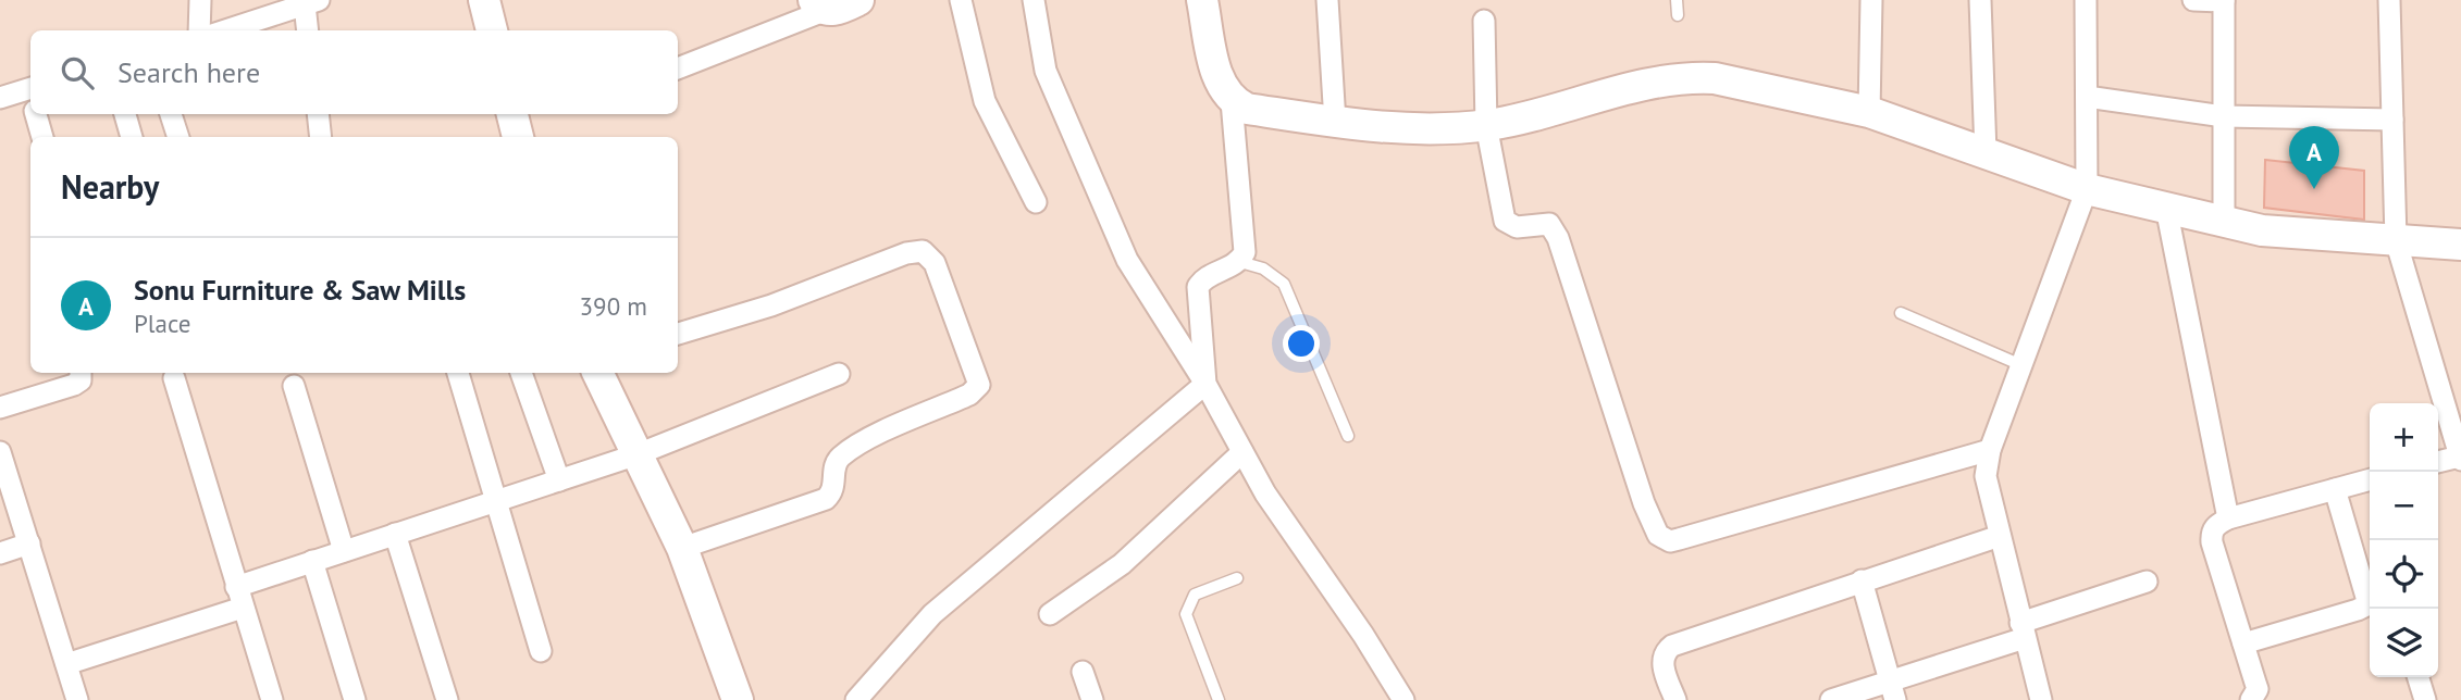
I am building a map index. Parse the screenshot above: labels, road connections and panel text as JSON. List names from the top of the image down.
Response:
{
  "page": {
    "search": "Search here",
    "pins": "A",
    "heading": "Nearby",
    "list": [
      {
        "mark": "A",
        "name": "Sonu Furniture & Saw Mills",
        "note": "Place",
        "value": "390 m"
      }
    ],
    "map_buttons": ["+", "−"]
  }
}
